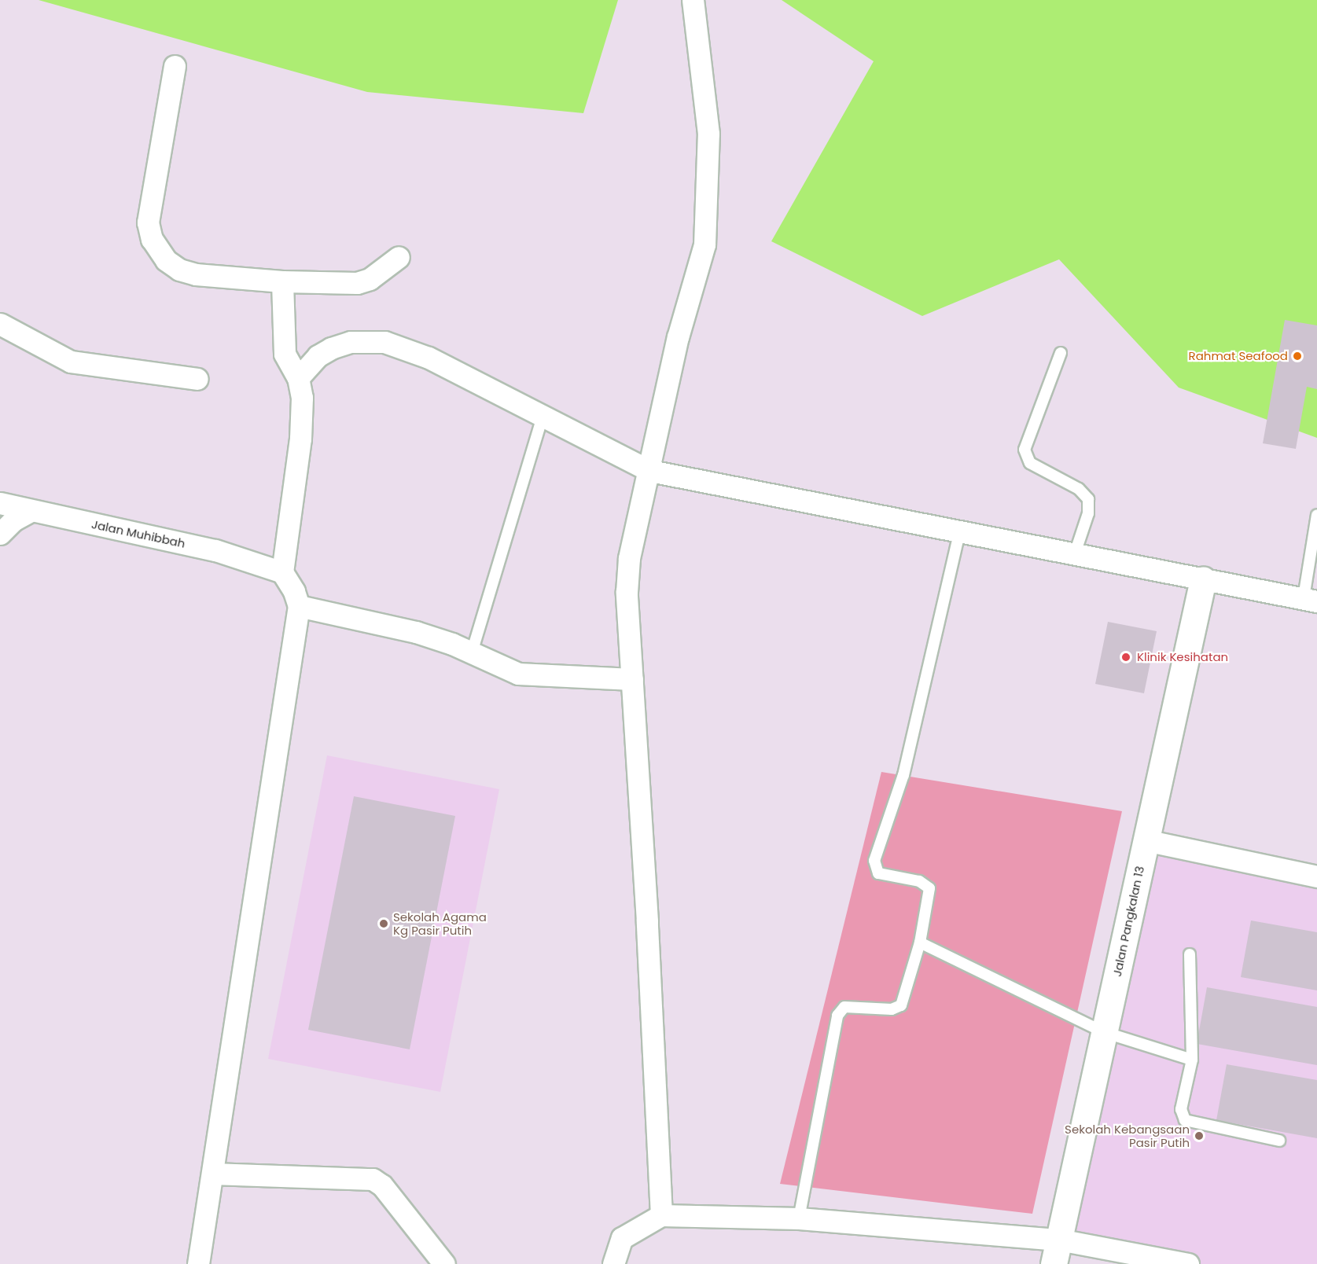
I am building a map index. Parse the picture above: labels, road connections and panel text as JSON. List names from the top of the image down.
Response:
{
  "streets": {
    "street": ["Jalan Muhibbah", "Jalan Pangkalan 13"]
  },
  "places": [
    "Rahmat Seafood",
    "Klinik Kesihatan",
    "Sekolah Agama Kg Pasir Putih",
    "Sekolah Kebangsaan Pasir Putih"
  ]
}
